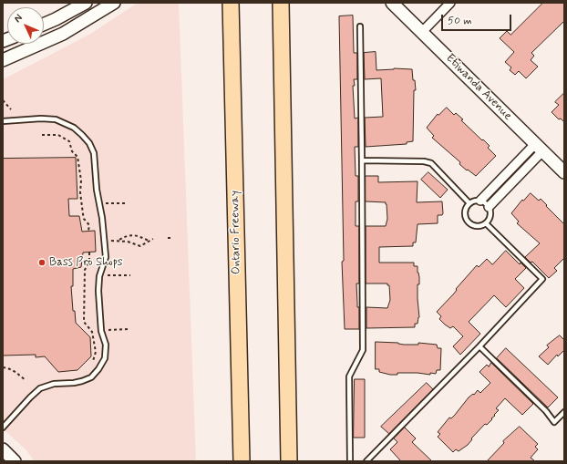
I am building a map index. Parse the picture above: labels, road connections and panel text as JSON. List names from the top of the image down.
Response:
{
  "streets": {
    "highway": ["Ontario Freeway"],
    "main road": ["Etiwanda Avenue"]
  },
  "places": ["Bass Pro Shops"],
  "scale_bar": "50 m",
  "north": "top left"
}
